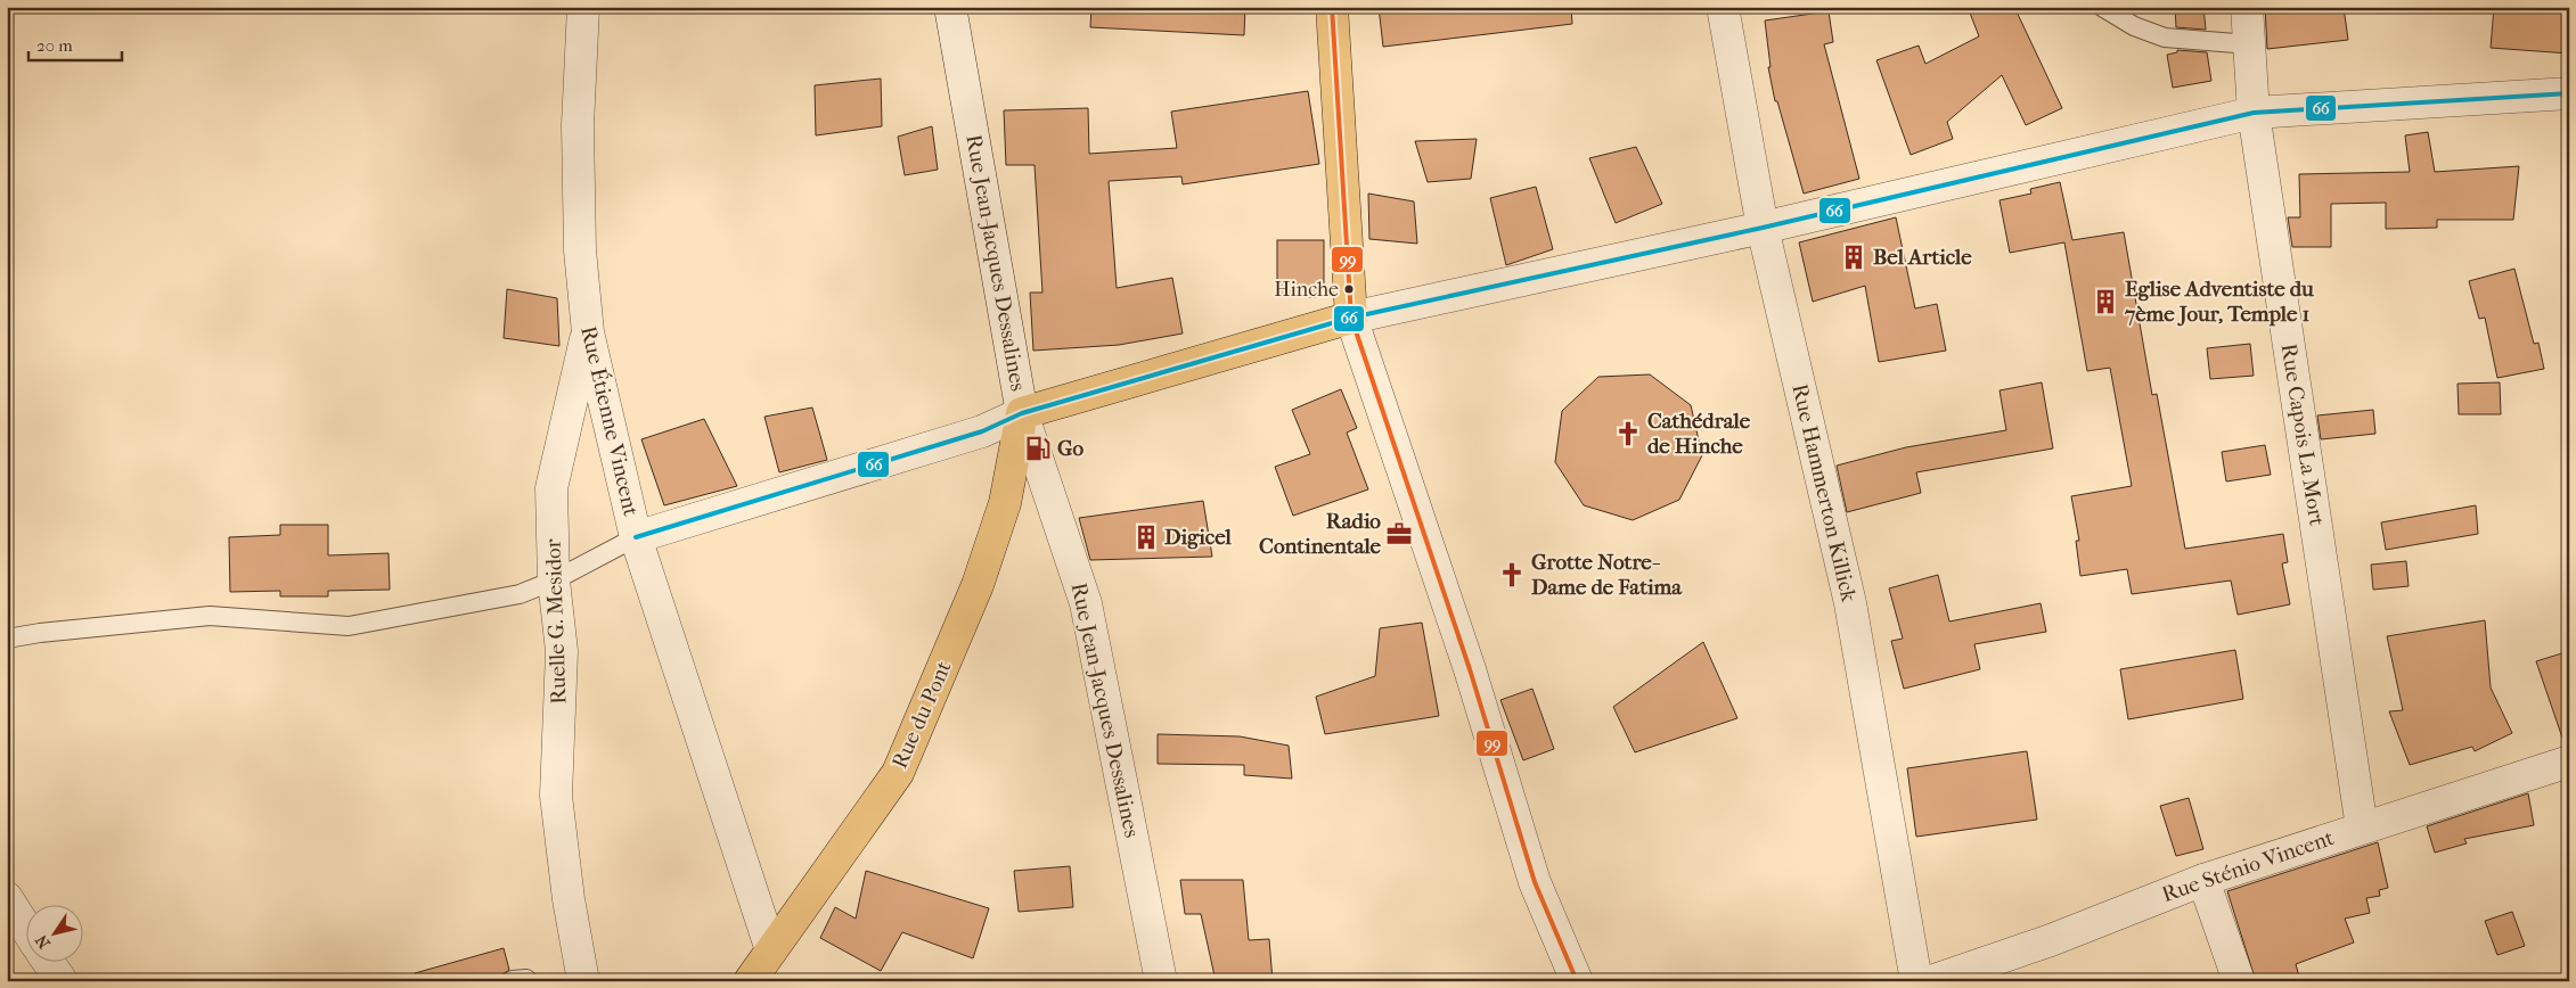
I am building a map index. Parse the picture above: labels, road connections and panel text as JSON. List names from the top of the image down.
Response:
{
  "streets": {
    "main road": ["Rue du Pont"],
    "street": [
      "Rue Jean-Jacques Dessalines",
      "Rue Étienne Vincent",
      "Rue Capois La Mort",
      "Rue Hammerton Killick",
      "Ruelle G. Mesidor",
      "Rue Sténio Vincent"
    ]
  },
  "crossings": [
    ["Rue Jean-Jacques Dessalines", "Rue du Pont"],
    ["Rue Étienne Vincent", "Ruelle G. Mesidor"],
    ["Rue Étienne Vincent", "Rue du Pont"],
    ["Rue Capois La Mort", "Rue Sténio Vincent"]
  ],
  "places": {
    "building": ["Bel Article", "Eglise Adventiste du 7ème Jour, Temple 1", "Digicel"],
    "other": ["Hinche"],
    "church": ["Cathédrale de Hinche", "Grotte Notre- Dame de Fatima"],
    "fuel station": ["Go"],
    "office": ["Radio Continentale"]
  },
  "lines": ["transit line 99", "transit line 66"],
  "scale_bar": "20 m",
  "north": "bottom left"
}
